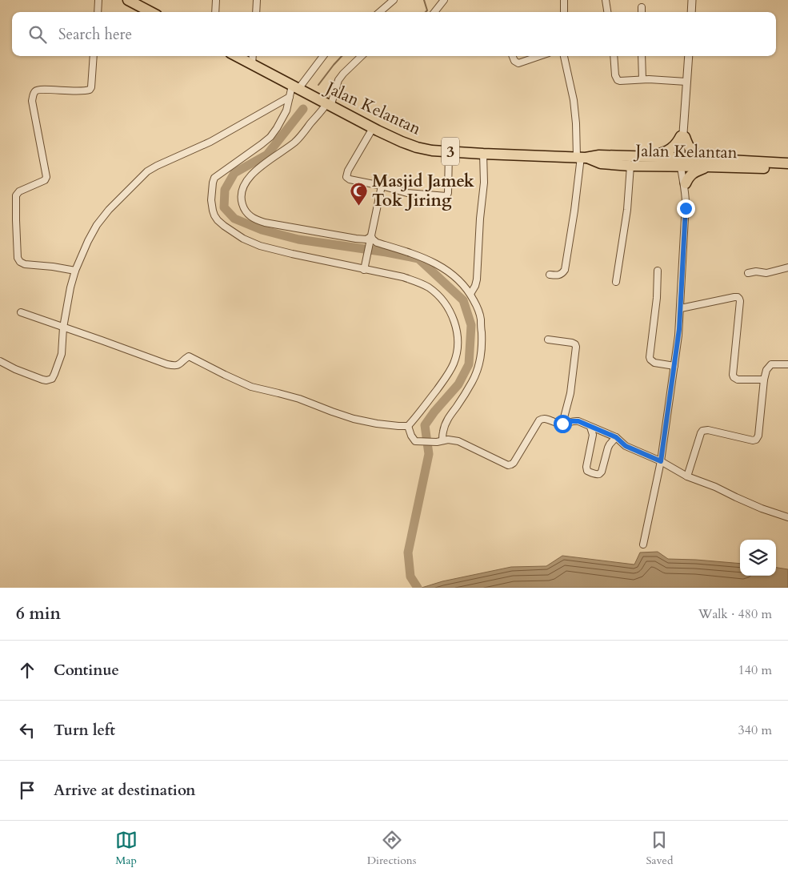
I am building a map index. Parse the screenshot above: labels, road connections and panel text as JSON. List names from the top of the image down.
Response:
{
  "streets": {
    "highway": ["Jalan Kelantan", "3"]
  },
  "places": {
    "mosque": ["Masjid Jamek Tok Jiring"]
  },
  "page": {
    "search": "Search here",
    "heading": ["6 min", "Walk · 480 m"],
    "list": [
      ["Continue", "140 m"],
      ["Turn left", "340 m"],
      "Arrive at destination"
    ],
    "nav": ["Map", "Directions", "Saved"]
  }
}
